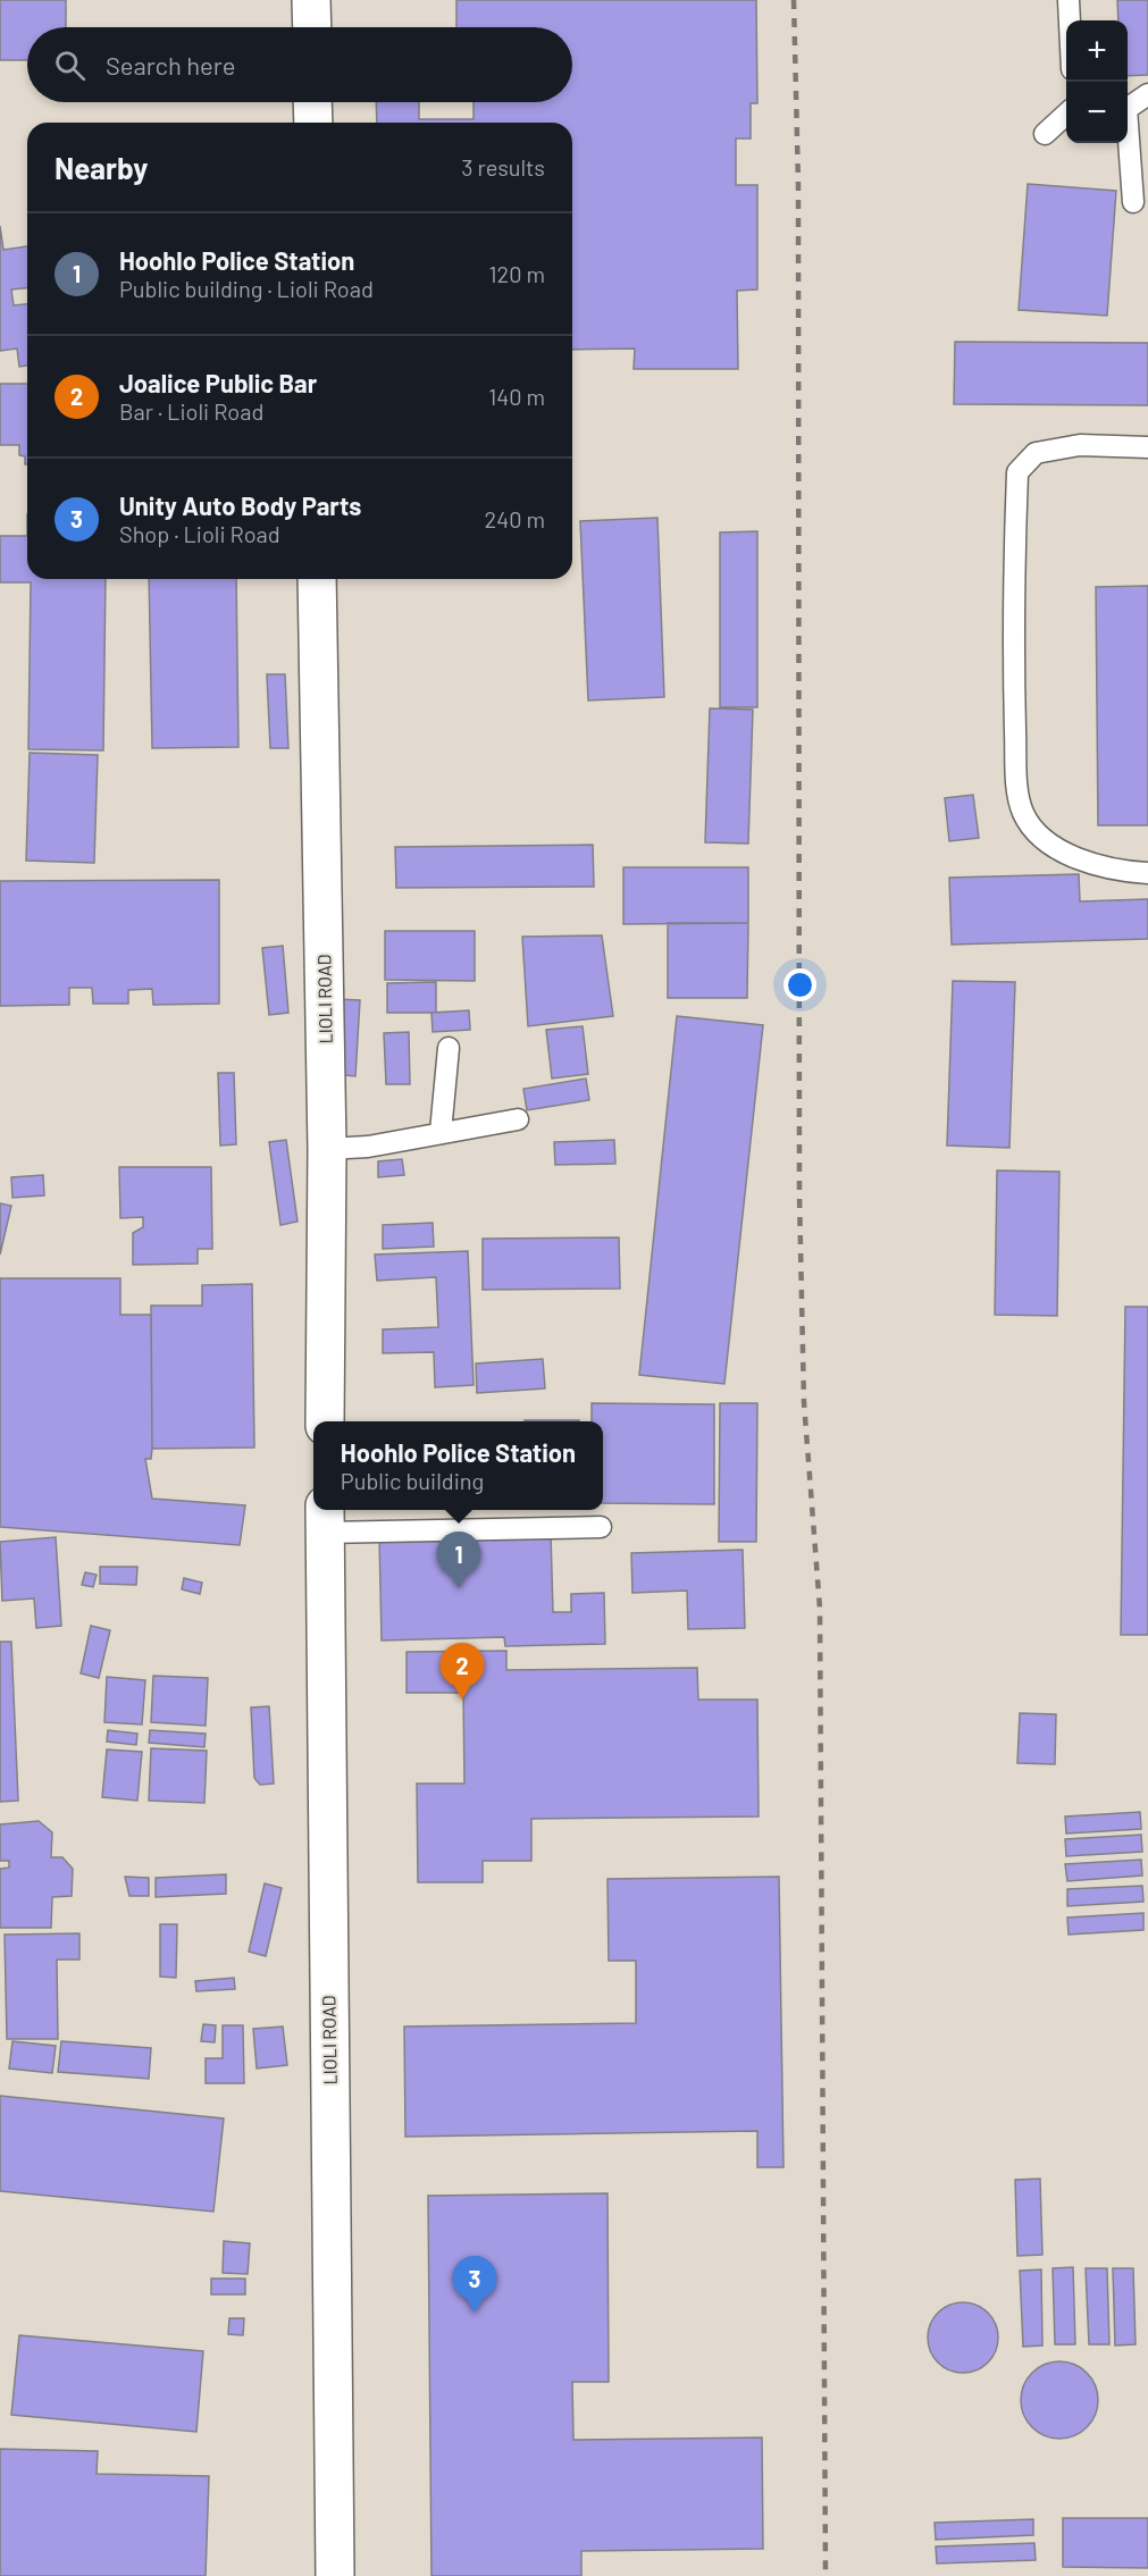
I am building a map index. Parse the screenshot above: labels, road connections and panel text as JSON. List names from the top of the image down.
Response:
{
  "streets": {
    "street": ["LIOLI ROAD"]
  },
  "page": {
    "map_buttons": ["+", "−"],
    "search": "Search here",
    "heading": ["Nearby", "3 results"],
    "list": [
      {
        "mark": "1",
        "name": "Hoohlo Police Station",
        "note": "Public building · Lioli Road",
        "value": "120 m"
      },
      {
        "mark": "2",
        "name": "Joalice Public Bar",
        "note": "Bar · Lioli Road",
        "value": "140 m"
      },
      {
        "mark": "3",
        "name": "Unity Auto Body Parts",
        "note": "Shop · Lioli Road",
        "value": "240 m"
      }
    ],
    "popup": ["Hoohlo Police Station", "Public building"],
    "pins": ["1", "2", "3"]
  }
}
